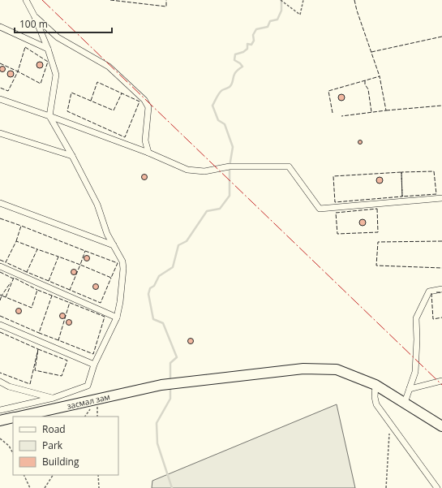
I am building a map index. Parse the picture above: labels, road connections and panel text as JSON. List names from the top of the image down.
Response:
{
  "streets": {
    "highway": ["засмал зам"]
  },
  "legend": ["Road", "Park", "Building"],
  "scale_bar": "100 m"
}
